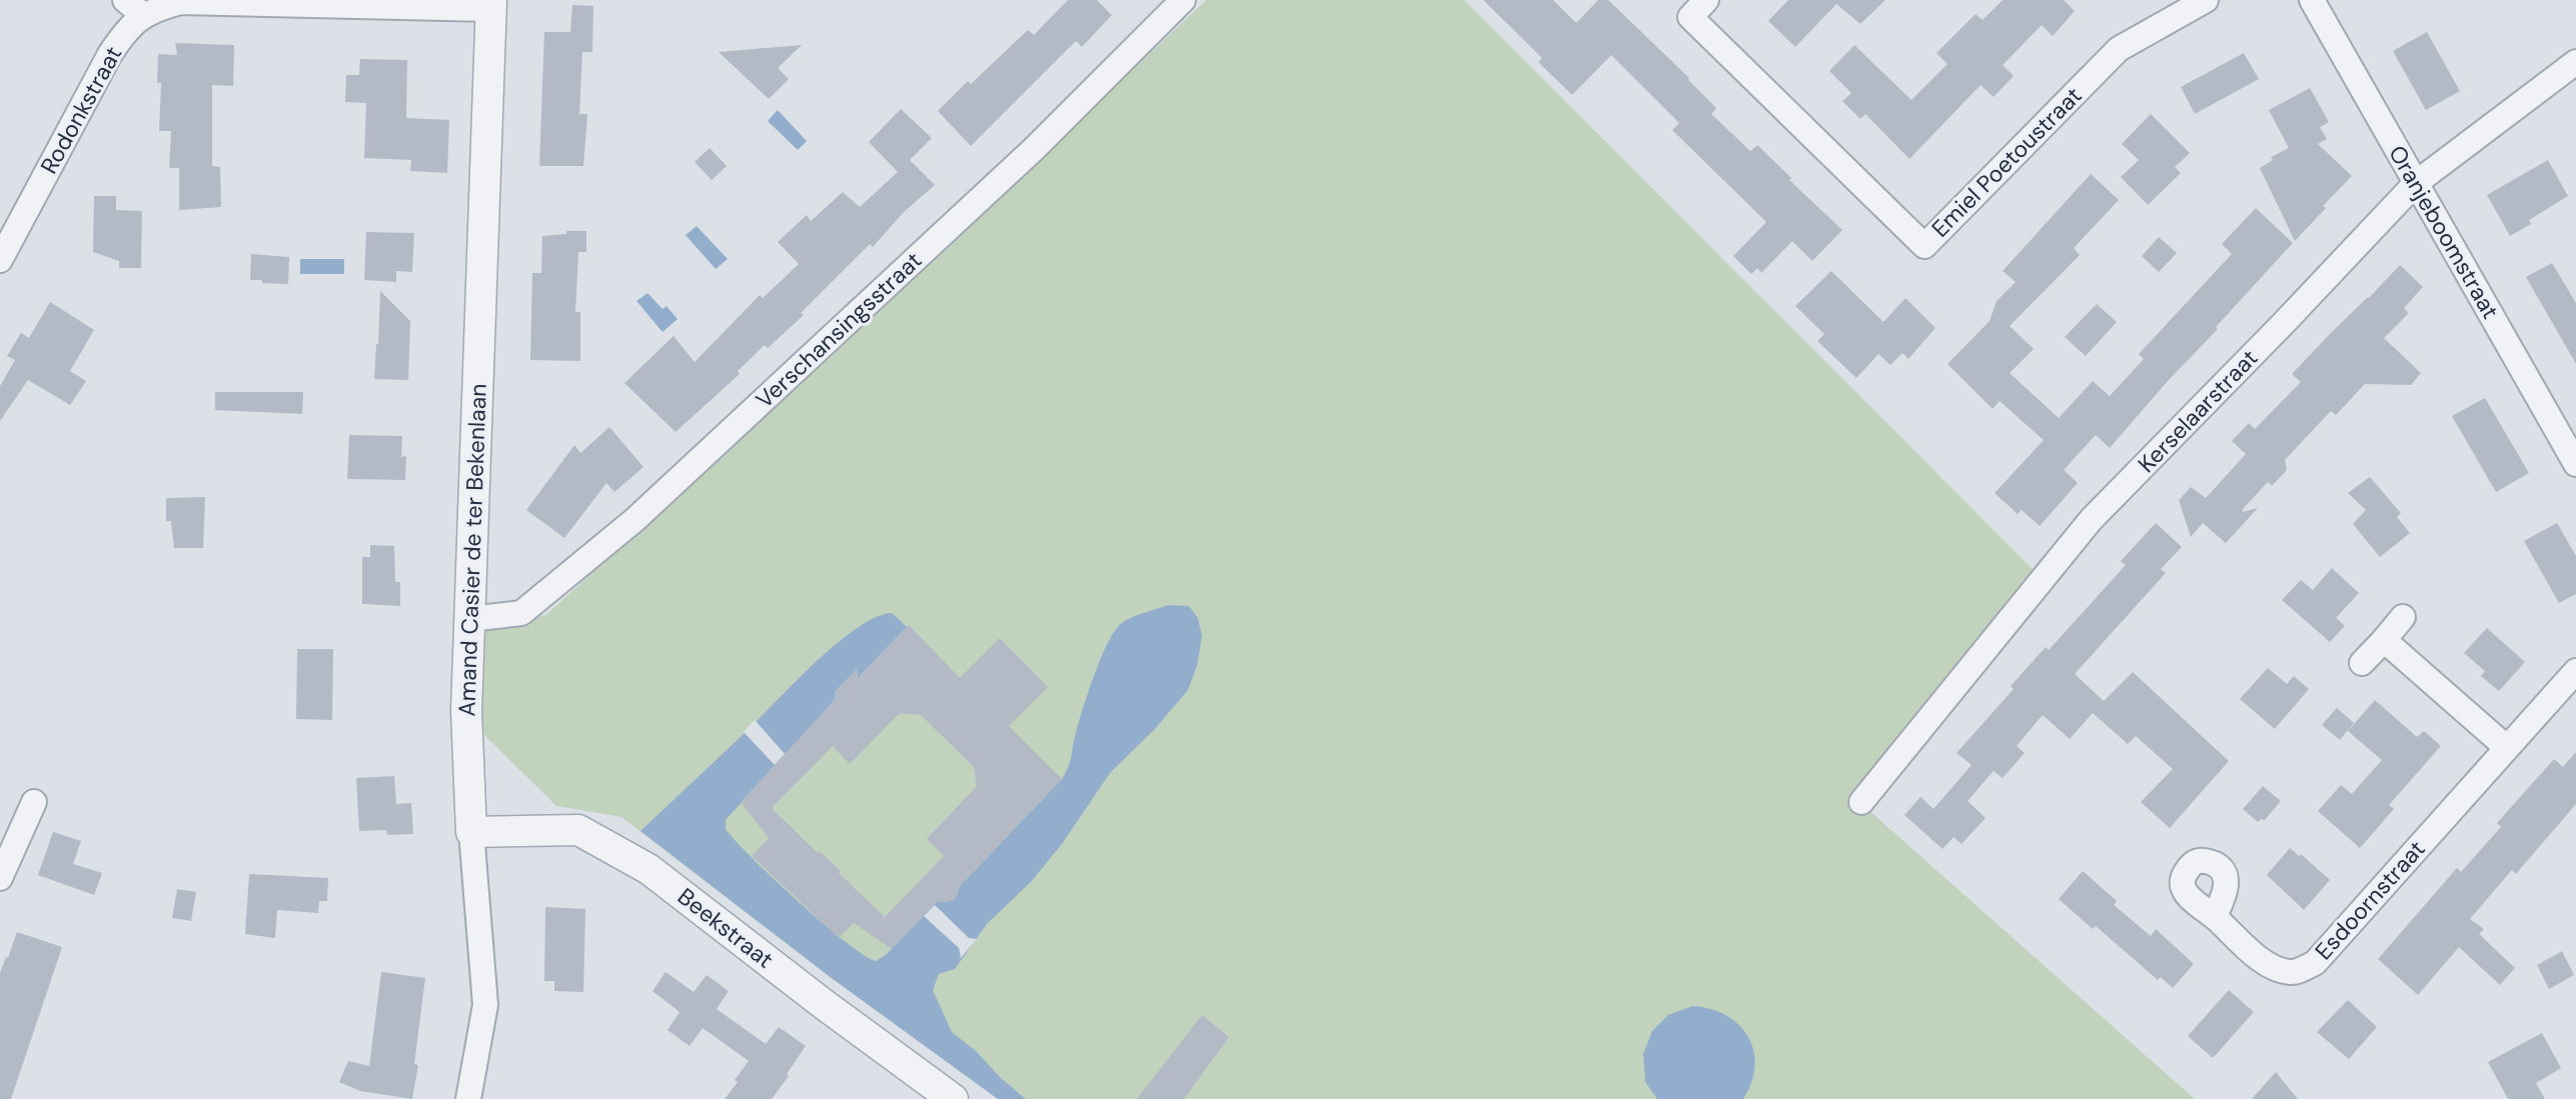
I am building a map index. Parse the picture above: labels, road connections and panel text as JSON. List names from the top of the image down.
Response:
{
  "streets": {
    "street": [
      "Rodonkstraat",
      "Emiel Poetoustraat",
      "Oranjeboomstraat",
      "Verschansingsstraat",
      "Kerselaarstraat",
      "Amand Casier de ter Bekenlaan",
      "Esdoornstraat",
      "Beekstraat"
    ]
  },
  "crossings": [
    ["Rodonkstraat", "Amand Casier de ter Bekenlaan"],
    ["Oranjeboomstraat", "Kerselaarstraat"],
    ["Verschansingsstraat", "Amand Casier de ter Bekenlaan"],
    ["Amand Casier de ter Bekenlaan", "Beekstraat"]
  ]
}
